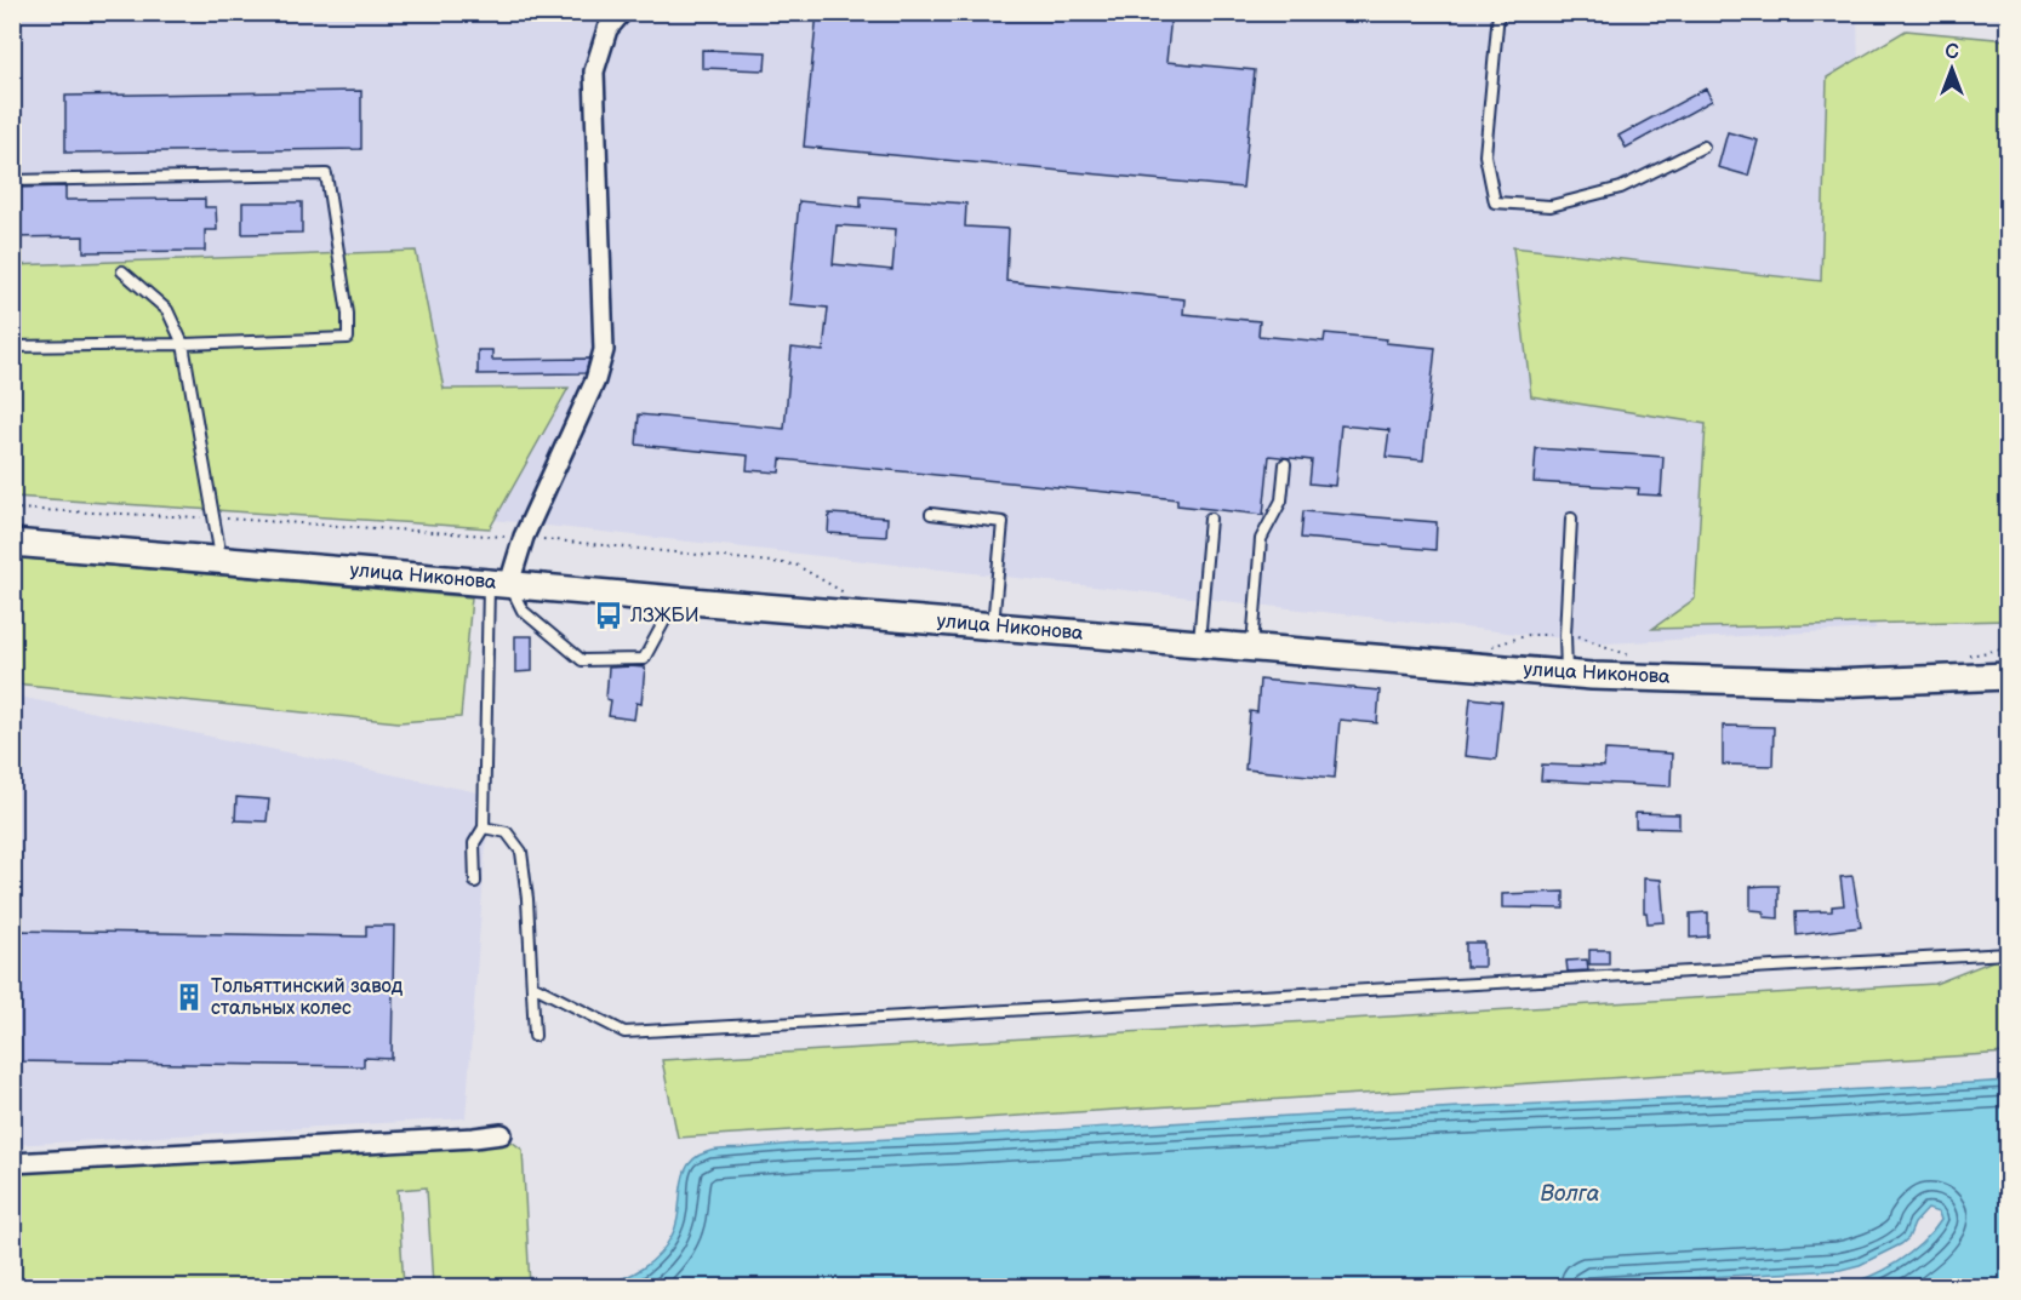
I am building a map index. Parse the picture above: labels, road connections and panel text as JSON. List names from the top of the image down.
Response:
{
  "streets": {
    "main road": ["улица Никонова"]
  },
  "water": ["Волга"],
  "places": {
    "bus stop": ["ЛЗЖБИ"],
    "building": ["Тольяттинский завод стальных колес"]
  },
  "north": "top"
}
